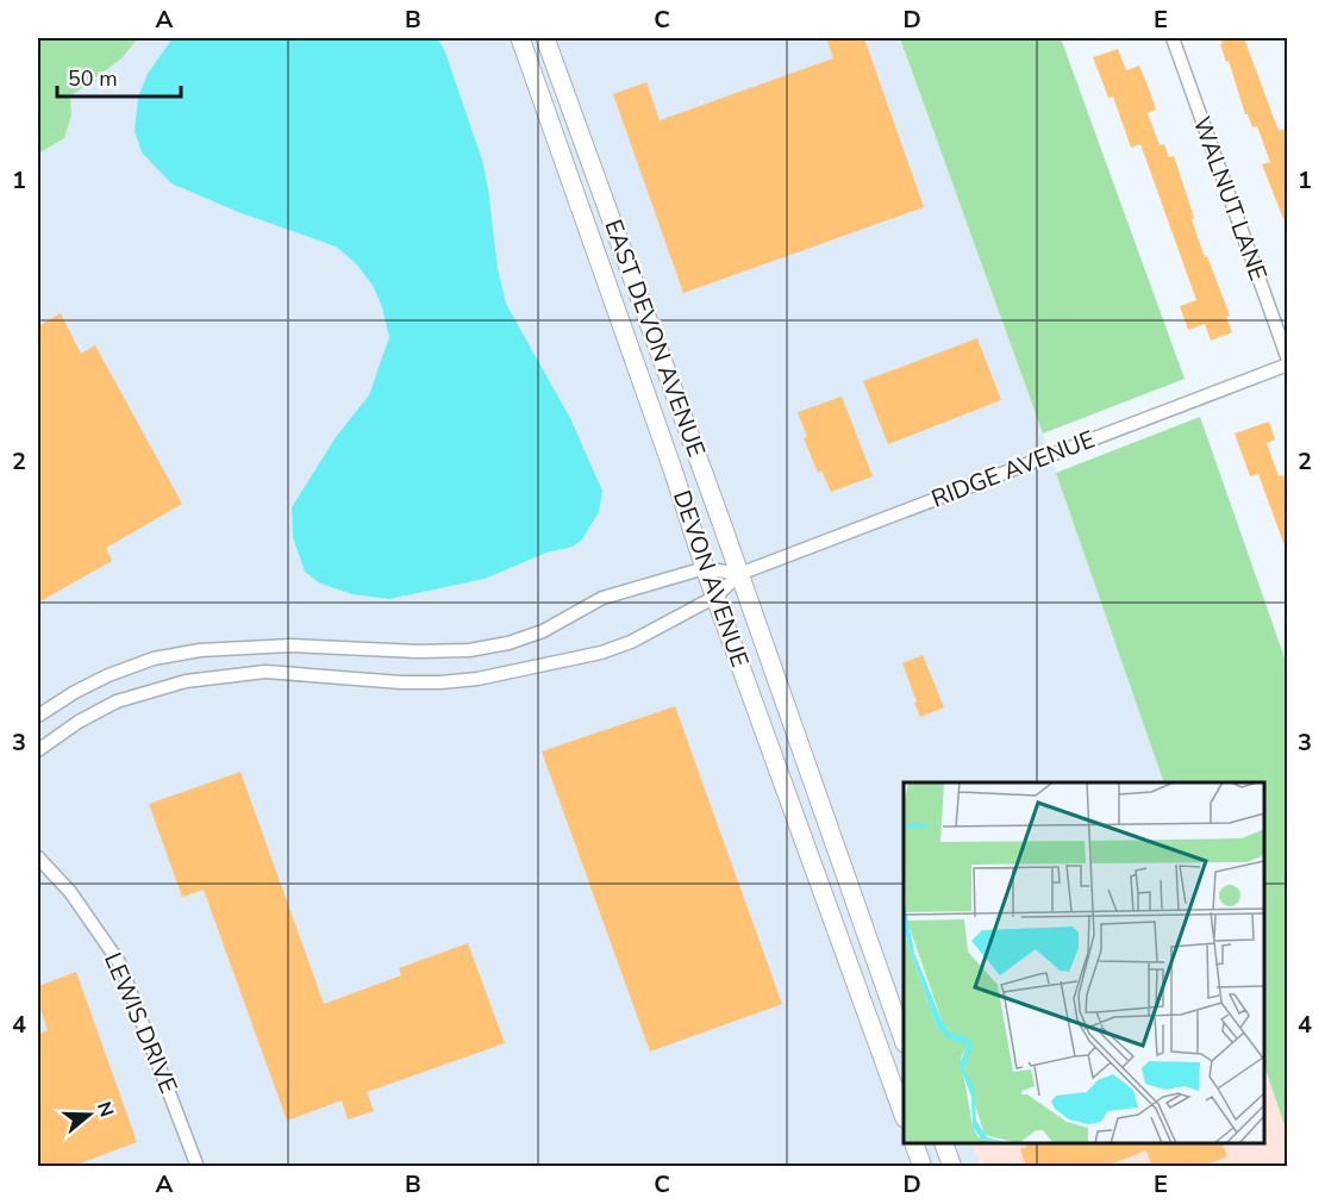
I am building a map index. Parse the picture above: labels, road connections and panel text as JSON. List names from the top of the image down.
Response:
{
  "streets": {
    "main road": ["EAST DEVON AVENUE", "DEVON AVENUE"],
    "street": ["WALNUT LANE", "RIDGE AVENUE", "LEWIS DRIVE"]
  },
  "crossings": [
    ["WALNUT LANE", "RIDGE AVENUE"],
    ["EAST DEVON AVENUE", "RIDGE AVENUE"]
  ],
  "scale_bar": "50 m",
  "north": "right",
  "grid": {
    "columns": [
      "A",
      "B",
      "C",
      "D",
      "E"
    ],
    "rows": [
      "1",
      "2",
      "3",
      "4"
    ]
  }
}
